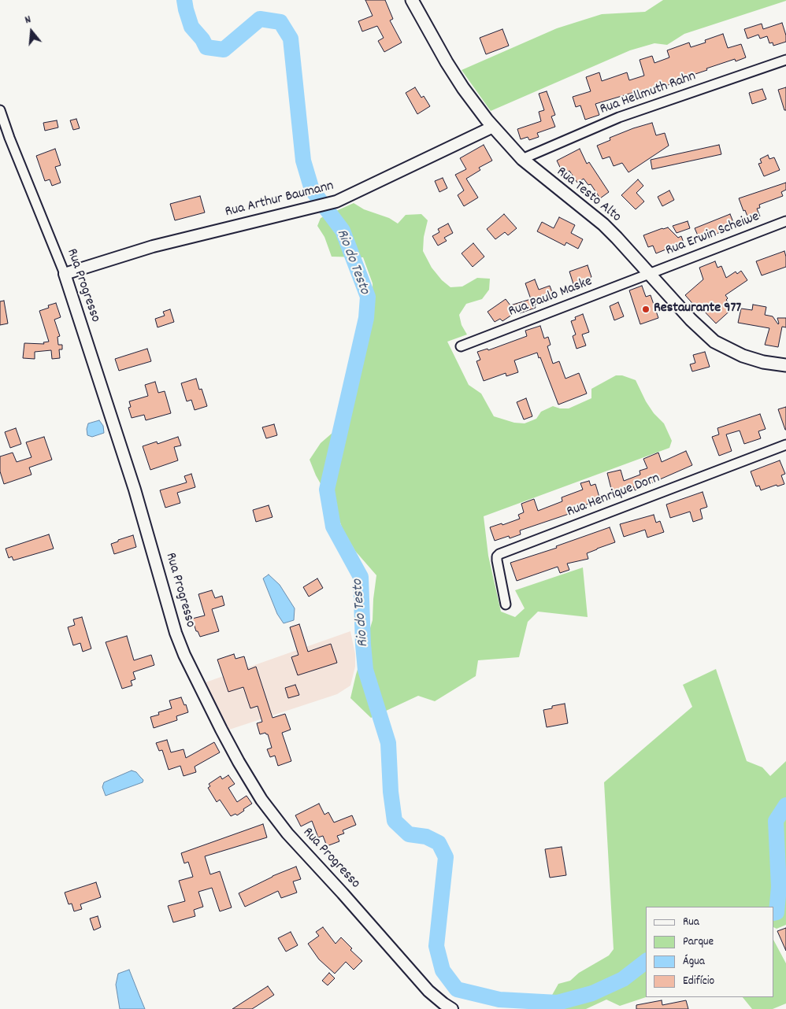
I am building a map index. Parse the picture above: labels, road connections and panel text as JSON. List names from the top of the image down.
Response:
{
  "streets": {
    "main road": ["Rua Testo Alto"],
    "street": [
      "Rua Hellmuth Rahn",
      "Rua Arthur Baumann",
      "Rua Erwin Scheiwe",
      "Rua Progresso",
      "Rua Paulo Maske",
      "Rua Henrique Dorn"
    ]
  },
  "crossings": [
    ["Rua Hellmuth Rahn", "Rua Testo Alto"],
    ["Rua Testo Alto", "Rua Arthur Baumann"],
    ["Rua Testo Alto", "Rua Erwin Scheiwe"],
    ["Rua Testo Alto", "Rua Paulo Maske"],
    ["Rua Arthur Baumann", "Rua Progresso"],
    ["Rua Erwin Scheiwe", "Rua Paulo Maske"]
  ],
  "water": ["Rio do Testo"],
  "places": ["Restaurante 977"],
  "legend": [
    "Rua",
    "Parque",
    "Água",
    "Edifício"
  ],
  "north": "top"
}
